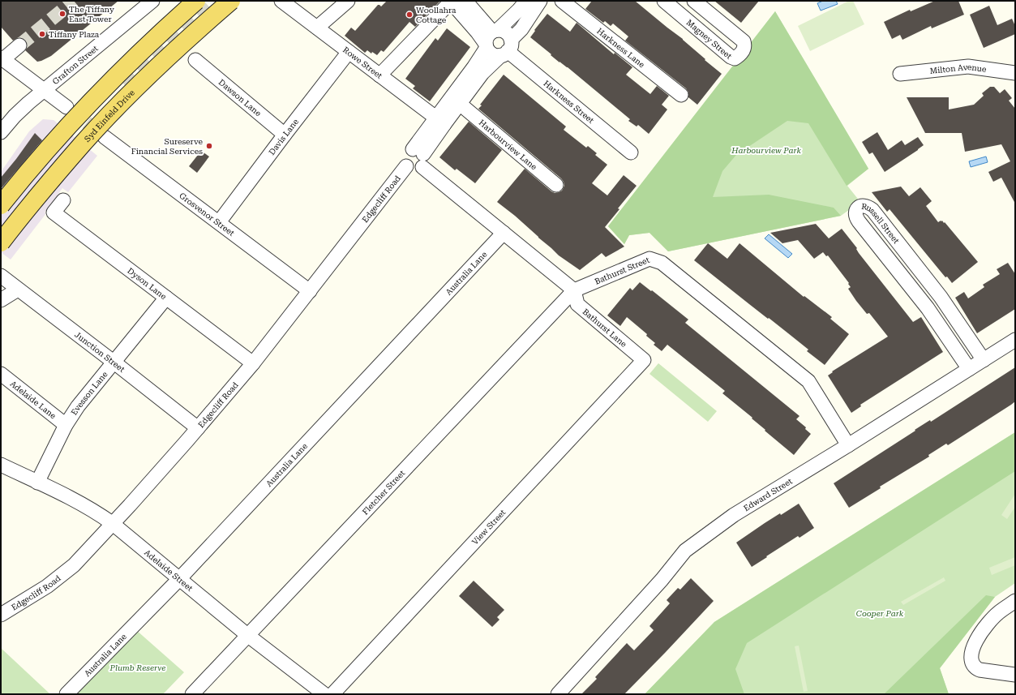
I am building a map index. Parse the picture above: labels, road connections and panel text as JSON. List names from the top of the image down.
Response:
{
  "streets": {
    "main road": ["Syd Einfeld Drive"],
    "street": [
      "Magney Street",
      "Harkness Lane",
      "Rowe Street",
      "Grafton Street",
      "Milton Avenue",
      "Dawson Lane",
      "Harkness Street",
      "Davis Lane",
      "Harbourview Lane",
      "Edgecliff Road",
      "Grosvenor Street",
      "Russell Street",
      "Bathurst Street",
      "Australia Lane",
      "Dyson Lane",
      "Bathurst Lane",
      "Junction Street",
      "Evesson Lane",
      "Adelaide Lane",
      "Fletcher Street",
      "Edward Street",
      "View Street",
      "Adelaide Street"
    ]
  },
  "crossings": [
    ["Rowe Street", "Davis Lane"],
    ["Dawson Lane", "Davis Lane"],
    ["Davis Lane", "Grosvenor Street"],
    ["Edgecliff Road", "Grosvenor Street"],
    ["Edgecliff Road", "Dyson Lane"],
    ["Edgecliff Road", "Junction Street"],
    ["Edgecliff Road", "Adelaide Street"],
    ["Russell Street", "Edward Street"],
    ["Bathurst Street", "Bathurst Lane"],
    ["Bathurst Street", "Fletcher Street"],
    ["Bathurst Street", "Edward Street"],
    ["Australia Lane", "Adelaide Street"],
    ["Dyson Lane", "Evesson Lane"],
    ["Bathurst Lane", "Fletcher Street"],
    ["Bathurst Lane", "View Street"],
    ["Junction Street", "Evesson Lane"],
    ["Evesson Lane", "Adelaide Lane"],
    ["Evesson Lane", "Adelaide Street"],
    ["Fletcher Street", "Adelaide Street"]
  ],
  "parks": ["Harbourview Park", "Cooper Park", "Plumb Reserve"],
  "places": [
    "The Tiffany East Tower",
    "Woollahra Cottage",
    "Tiffany Plaza",
    "Sureserve Financial Services"
  ]
}
